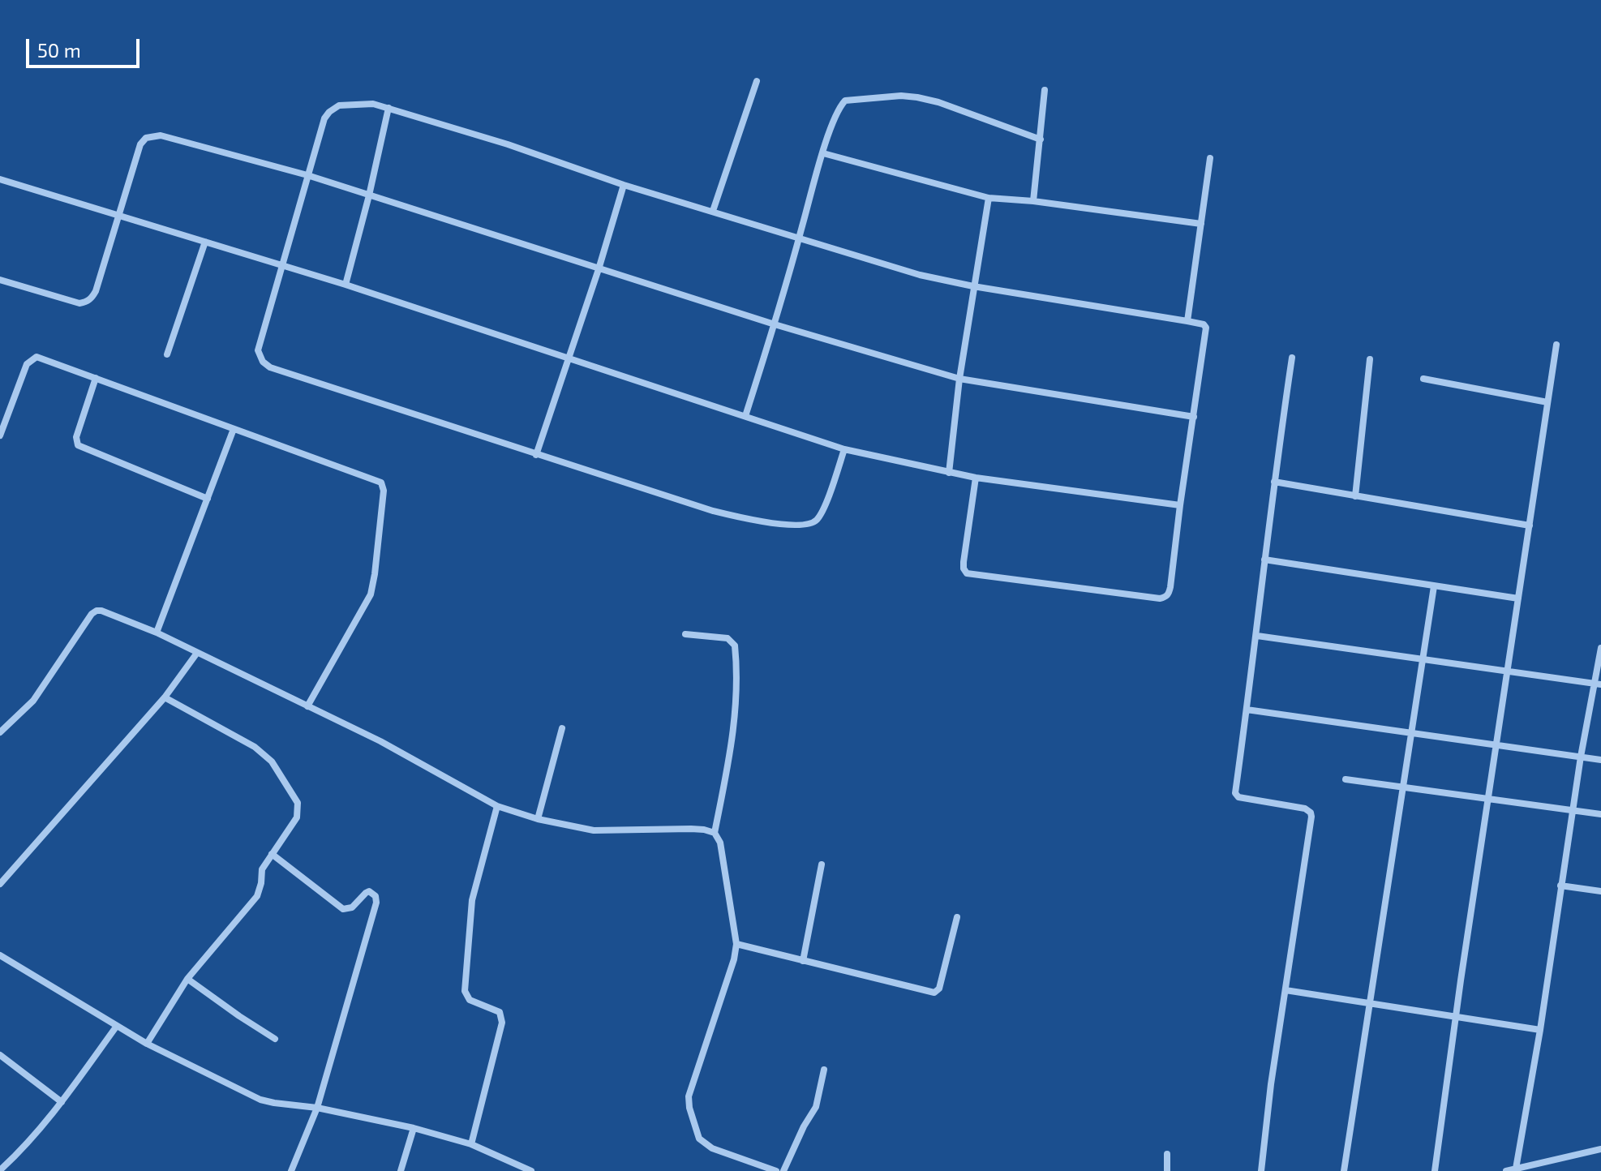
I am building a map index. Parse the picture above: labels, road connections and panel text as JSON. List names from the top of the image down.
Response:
{
  "scale_bar": "50 m"
}
